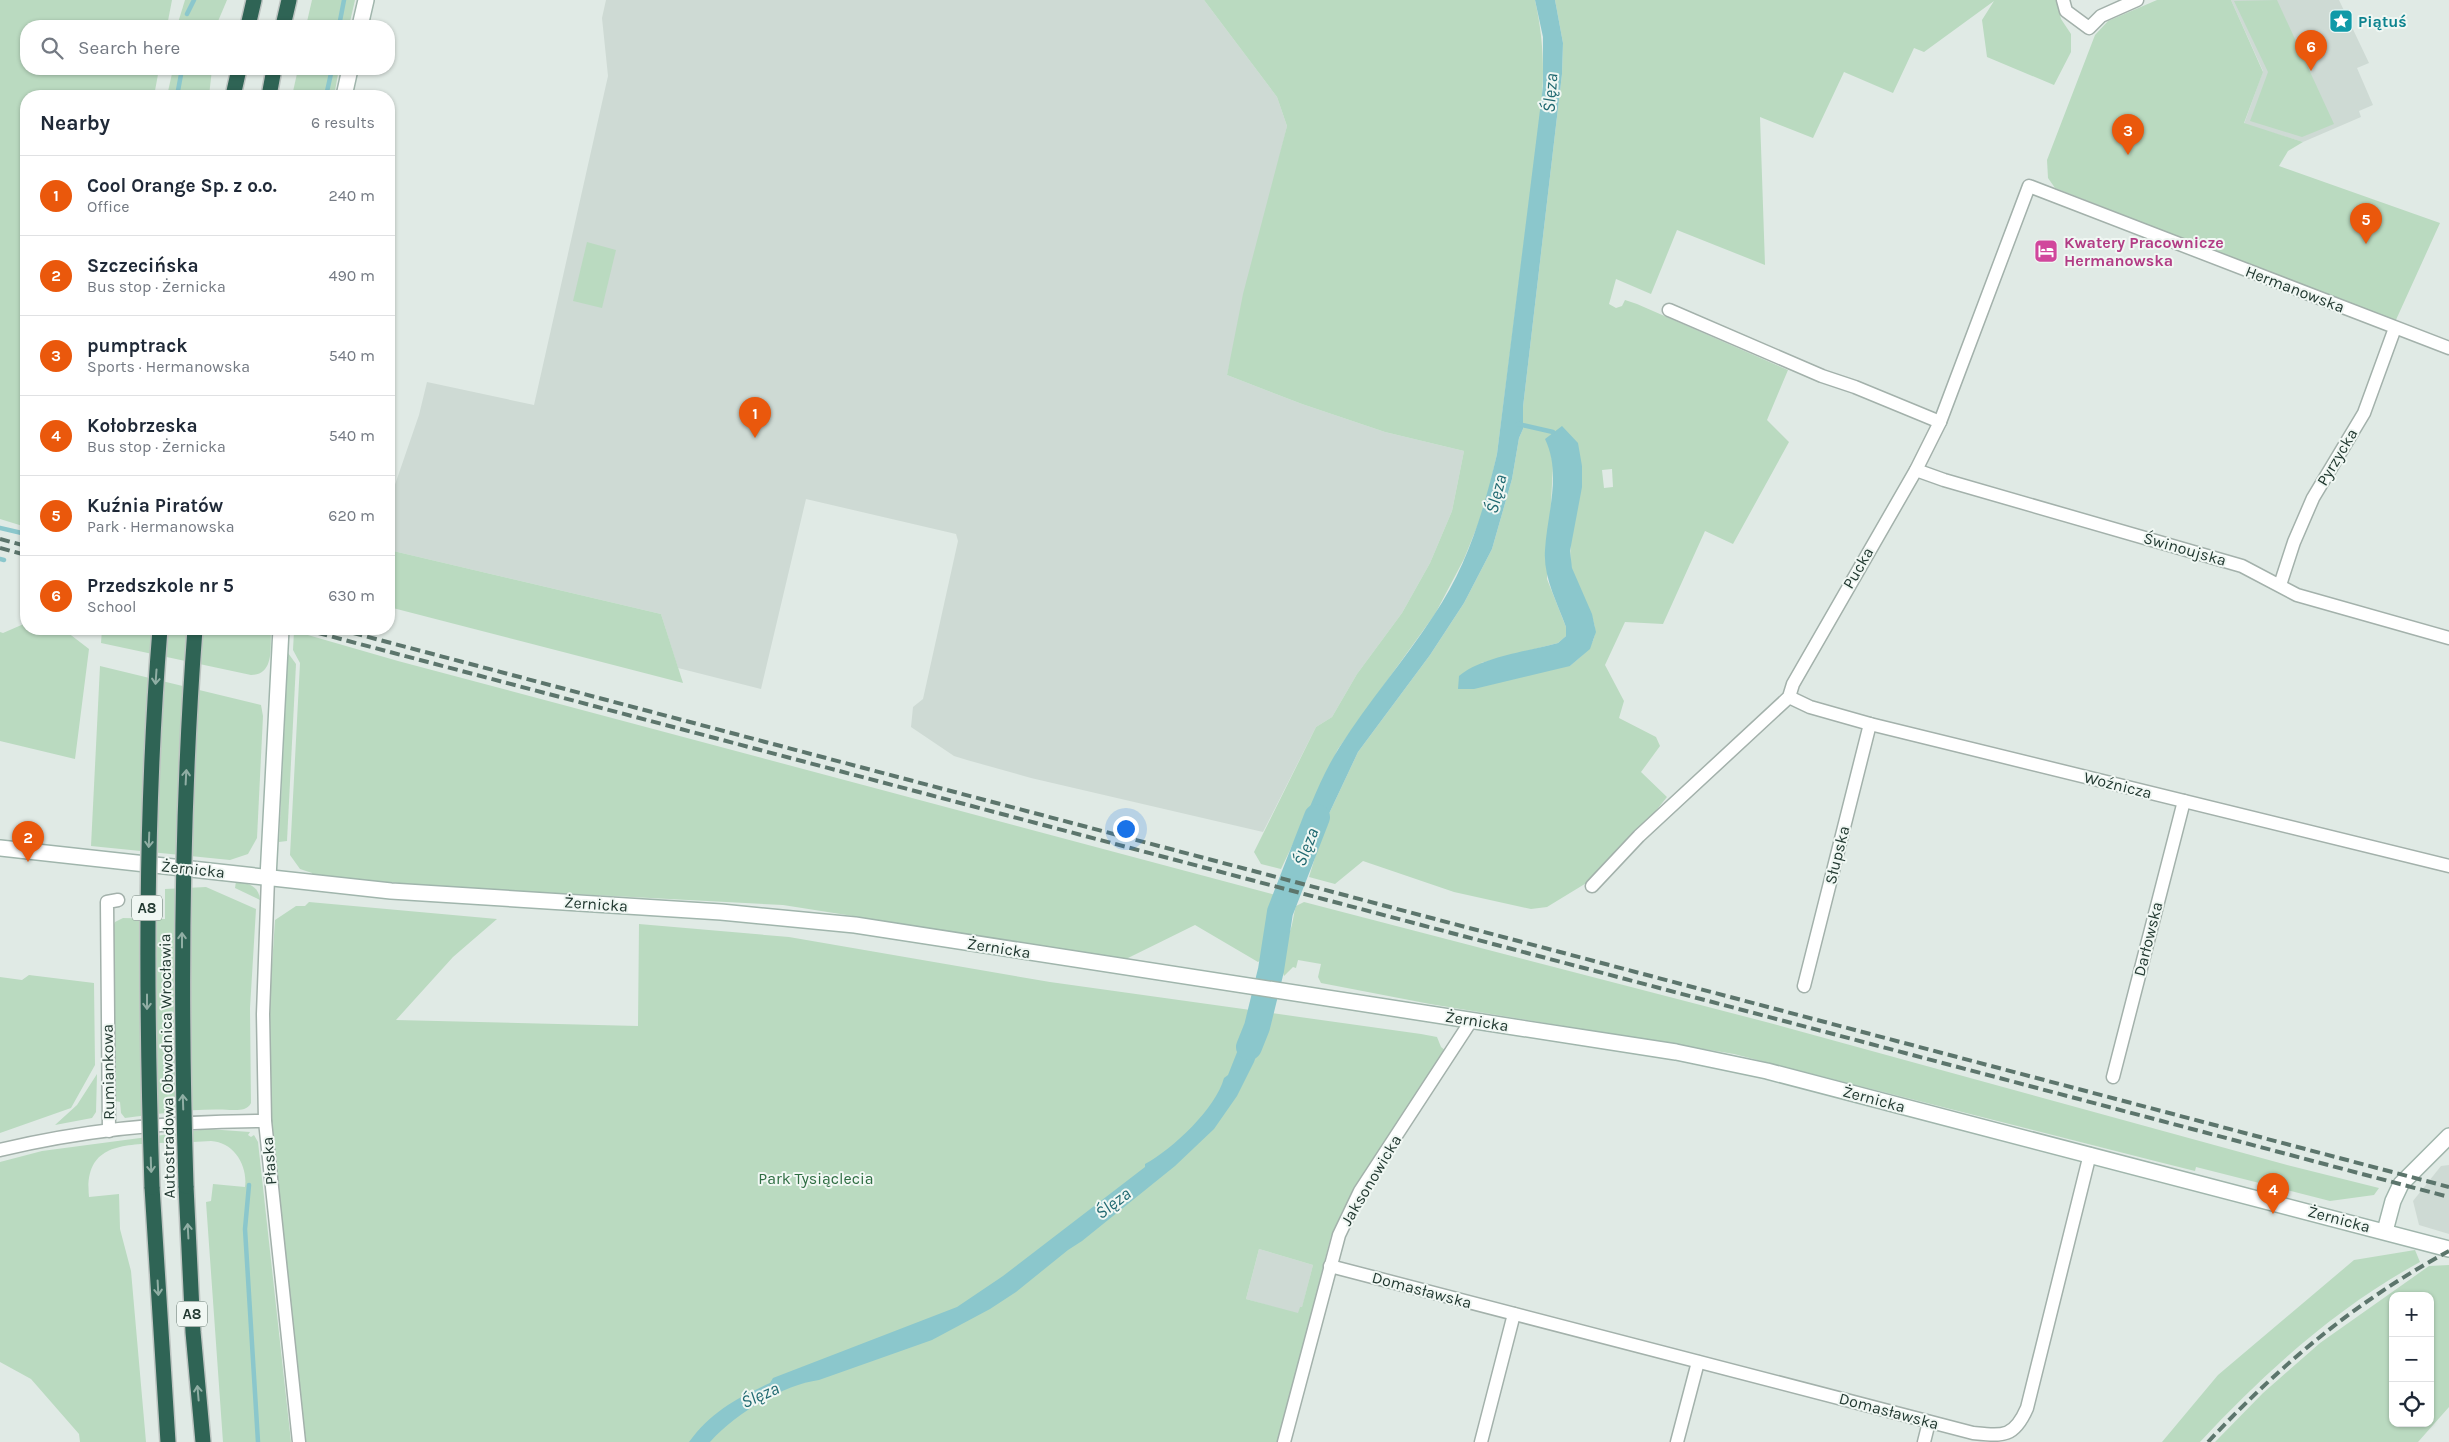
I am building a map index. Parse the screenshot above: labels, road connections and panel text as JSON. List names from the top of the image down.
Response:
{
  "streets": {
    "highway": ["A8", "Autostradowa Obwodnica Wrocławia"],
    "street": [
      "Hermanowska",
      "Pyrzycka",
      "Świnoujska",
      "Pucka",
      "Woźnicza",
      "Słupska",
      "Żernicka",
      "Darłowska",
      "Rumiankowa",
      "Płaska",
      "Jaksonowicka",
      "Domasławska"
    ]
  },
  "crossings": [
    ["Hermanowska", "Pyrzycka"],
    ["Hermanowska", "Pucka"],
    ["Pyrzycka", "Świnoujska"],
    ["Świnoujska", "Pucka"],
    ["Pucka", "Woźnicza"],
    ["Woźnicza", "Słupska"],
    ["Woźnicza", "Darłowska"],
    ["Żernicka", "Płaska"],
    ["Żernicka", "Jaksonowicka"],
    ["Żernicka", "Domasławska"],
    ["Jaksonowicka", "Domasławska"]
  ],
  "water": ["Ślęza"],
  "parks": ["Park Tysiąclecia"],
  "places": {
    "place": ["Piątuś"],
    "hotel": ["Kwatery Pracownicze Hermanowska"]
  },
  "page": {
    "search": "Search here",
    "pins": [
      "6",
      "3",
      "5",
      "1",
      "2",
      "4"
    ],
    "heading": ["Nearby", "6 results"],
    "list": [
      {
        "mark": "1",
        "name": "Cool Orange Sp. z o.o.",
        "note": "Office",
        "value": "240 m"
      },
      {
        "mark": "2",
        "name": "Szczecińska",
        "note": "Bus stop · Żernicka",
        "value": "490 m"
      },
      {
        "mark": "3",
        "name": "pumptrack",
        "note": "Sports · Hermanowska",
        "value": "540 m"
      },
      {
        "mark": "4",
        "name": "Kołobrzeska",
        "note": "Bus stop · Żernicka",
        "value": "540 m"
      },
      {
        "mark": "5",
        "name": "Kuźnia Piratów",
        "note": "Park · Hermanowska",
        "value": "620 m"
      },
      {
        "mark": "6",
        "name": "Przedszkole nr 5",
        "note": "School",
        "value": "630 m"
      }
    ],
    "map_buttons": ["+", "−"]
  }
}
